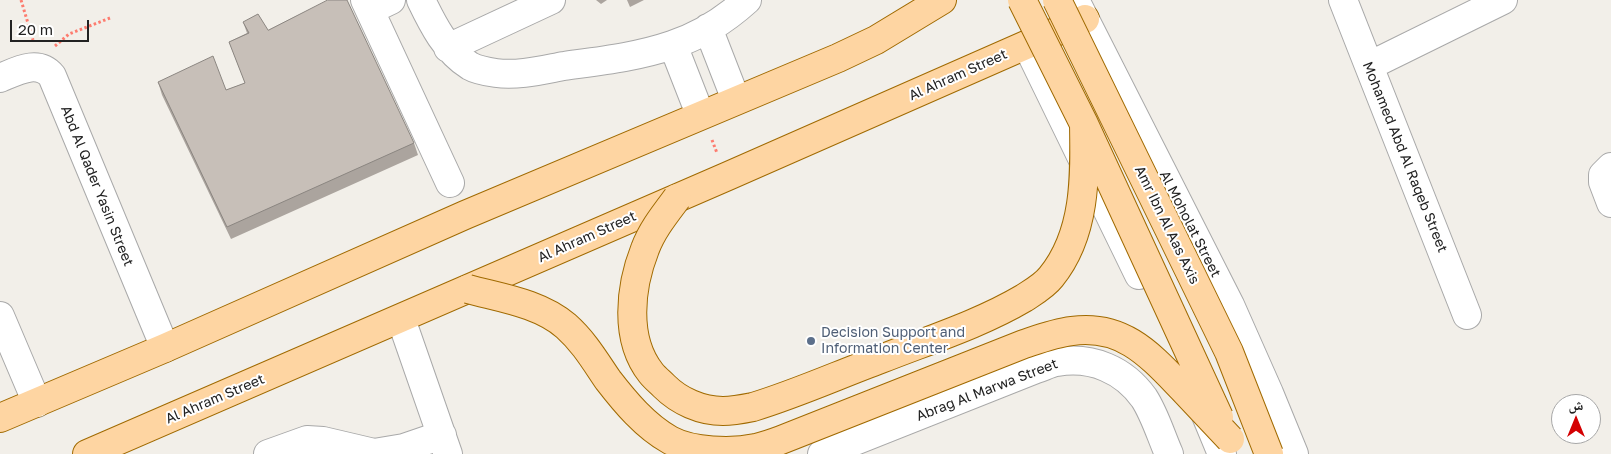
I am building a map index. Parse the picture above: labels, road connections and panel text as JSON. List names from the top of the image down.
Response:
{
  "streets": {
    "main road": ["Al Ahram Street", "Amr Ibn Al Aas Axis"],
    "street": [
      "Mohamed Abd Al Raqeb Street",
      "Abd Al Qader Yasin Street",
      "Al Moholat Street",
      "Abrag Al Marwa Street"
    ]
  },
  "crossings": [
    ["Al Ahram Street", "Al Moholat Street"],
    ["Al Moholat Street", "Amr Ibn Al Aas Axis"]
  ],
  "places": ["Decision Support and Information Center"],
  "scale_bar": "20 m",
  "north": "top"
}
